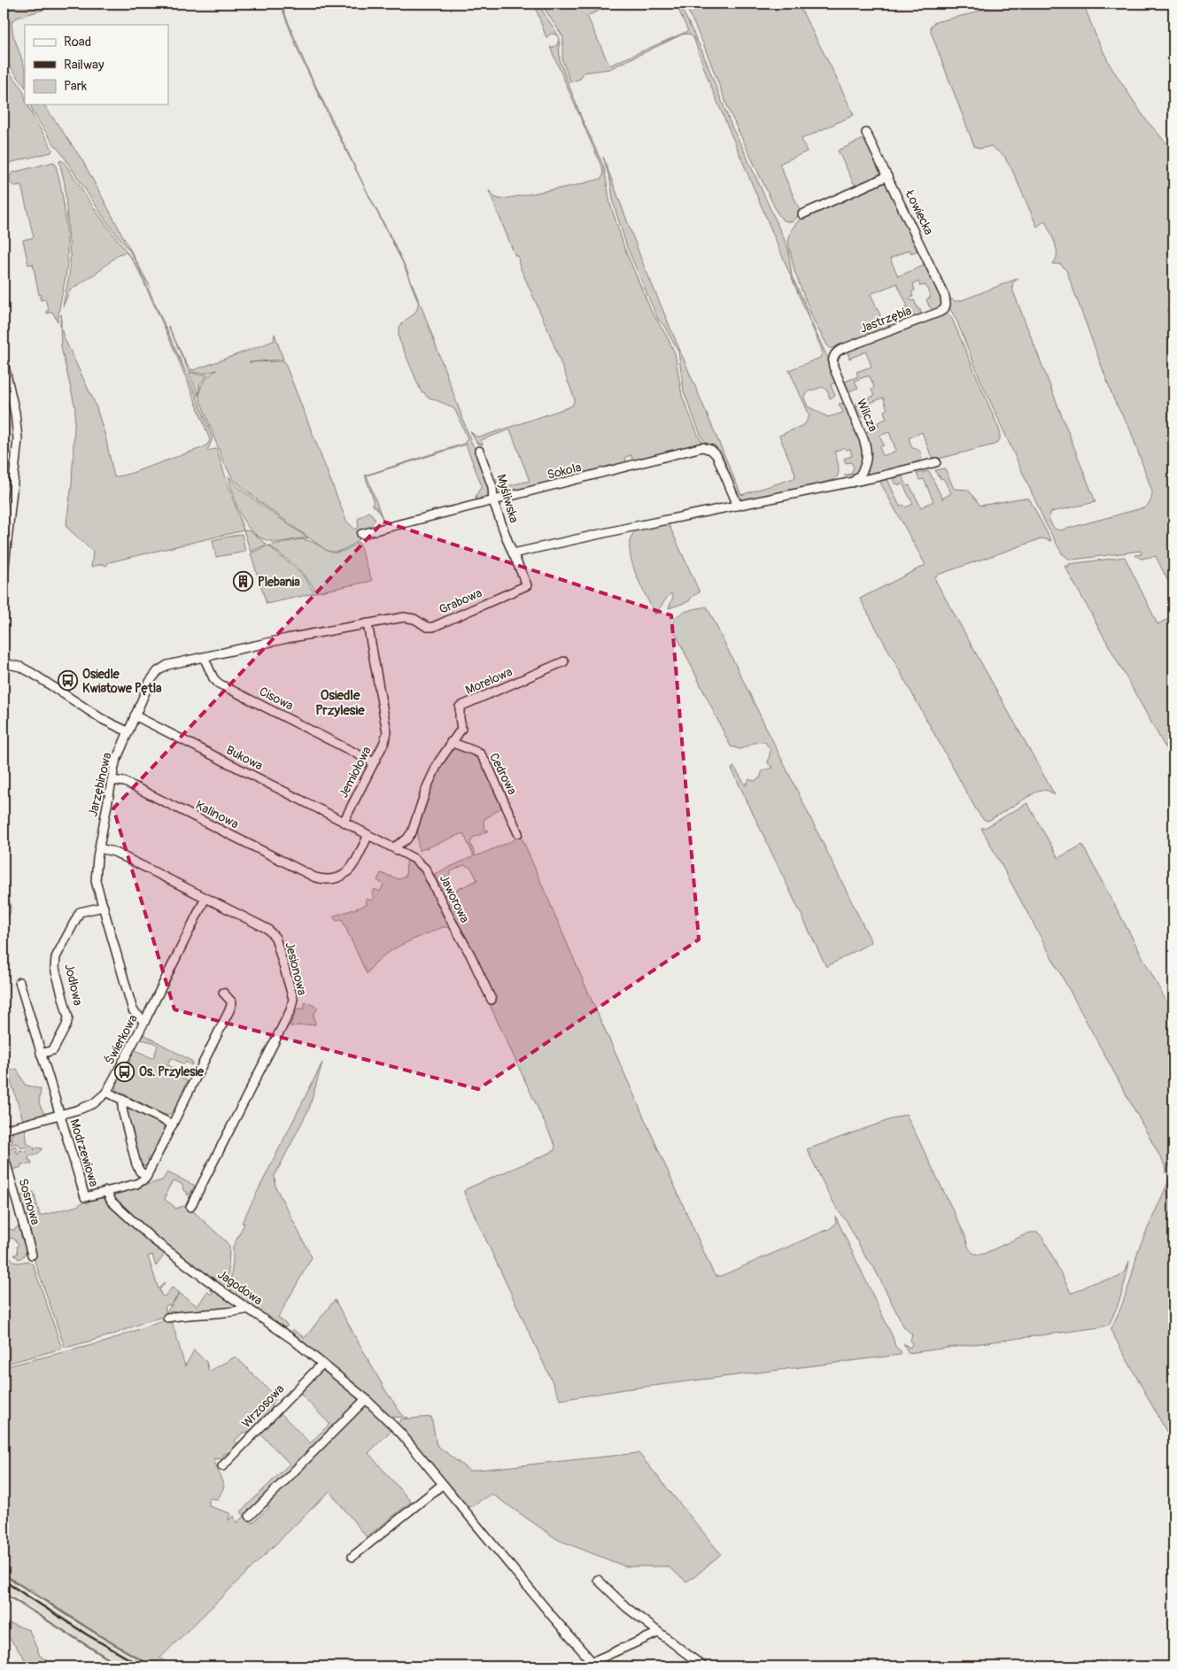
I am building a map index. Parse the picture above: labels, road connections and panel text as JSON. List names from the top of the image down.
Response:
{
  "streets": {
    "street": [
      "Łowiecka",
      "Jastrzębia",
      "Wilcza",
      "Sokola",
      "Myśliwska",
      "Grabowa",
      "Morelowa",
      "Cisowa",
      "Bukowa",
      "Jemiołowa",
      "Cedrowa",
      "Jarzębinowa",
      "Kalinowa",
      "Jaworowa",
      "Jesionowa",
      "Jodłowa",
      "Świerkowa",
      "Modrzewiowa",
      "Sosnowa",
      "Jagodowa",
      "Wrzosowa"
    ]
  },
  "crossings": [
    ["Łowiecka", "Jastrzębia"],
    ["Jastrzębia", "Wilcza"],
    ["Sokola", "Myśliwska"],
    ["Myśliwska", "Grabowa"],
    ["Grabowa", "Jarzębinowa"],
    ["Morelowa", "Cedrowa"],
    ["Cisowa", "Jemiołowa"],
    ["Cisowa", "Jarzębinowa"],
    ["Bukowa", "Jemiołowa"],
    ["Bukowa", "Jarzębinowa"],
    ["Jemiołowa", "Jarzębinowa"],
    ["Jarzębinowa", "Kalinowa"],
    ["Jarzębinowa", "Jesionowa"],
    ["Jarzębinowa", "Jodłowa"],
    ["Jarzębinowa", "Świerkowa"],
    ["Kalinowa", "Jaworowa"],
    ["Jesionowa", "Świerkowa"],
    ["Jodłowa", "Modrzewiowa"],
    ["Świerkowa", "Modrzewiowa"],
    ["Modrzewiowa", "Jagodowa"],
    ["Jagodowa", "Wrzosowa"]
  ],
  "districts": ["Osiedle Przylesie"],
  "places": {
    "building": ["Plebania"],
    "bus stop": ["Osiedle Kwiatowe Pętla", "Os. Przylesie"]
  },
  "legend": ["Road", "Railway", "Park"]
}
